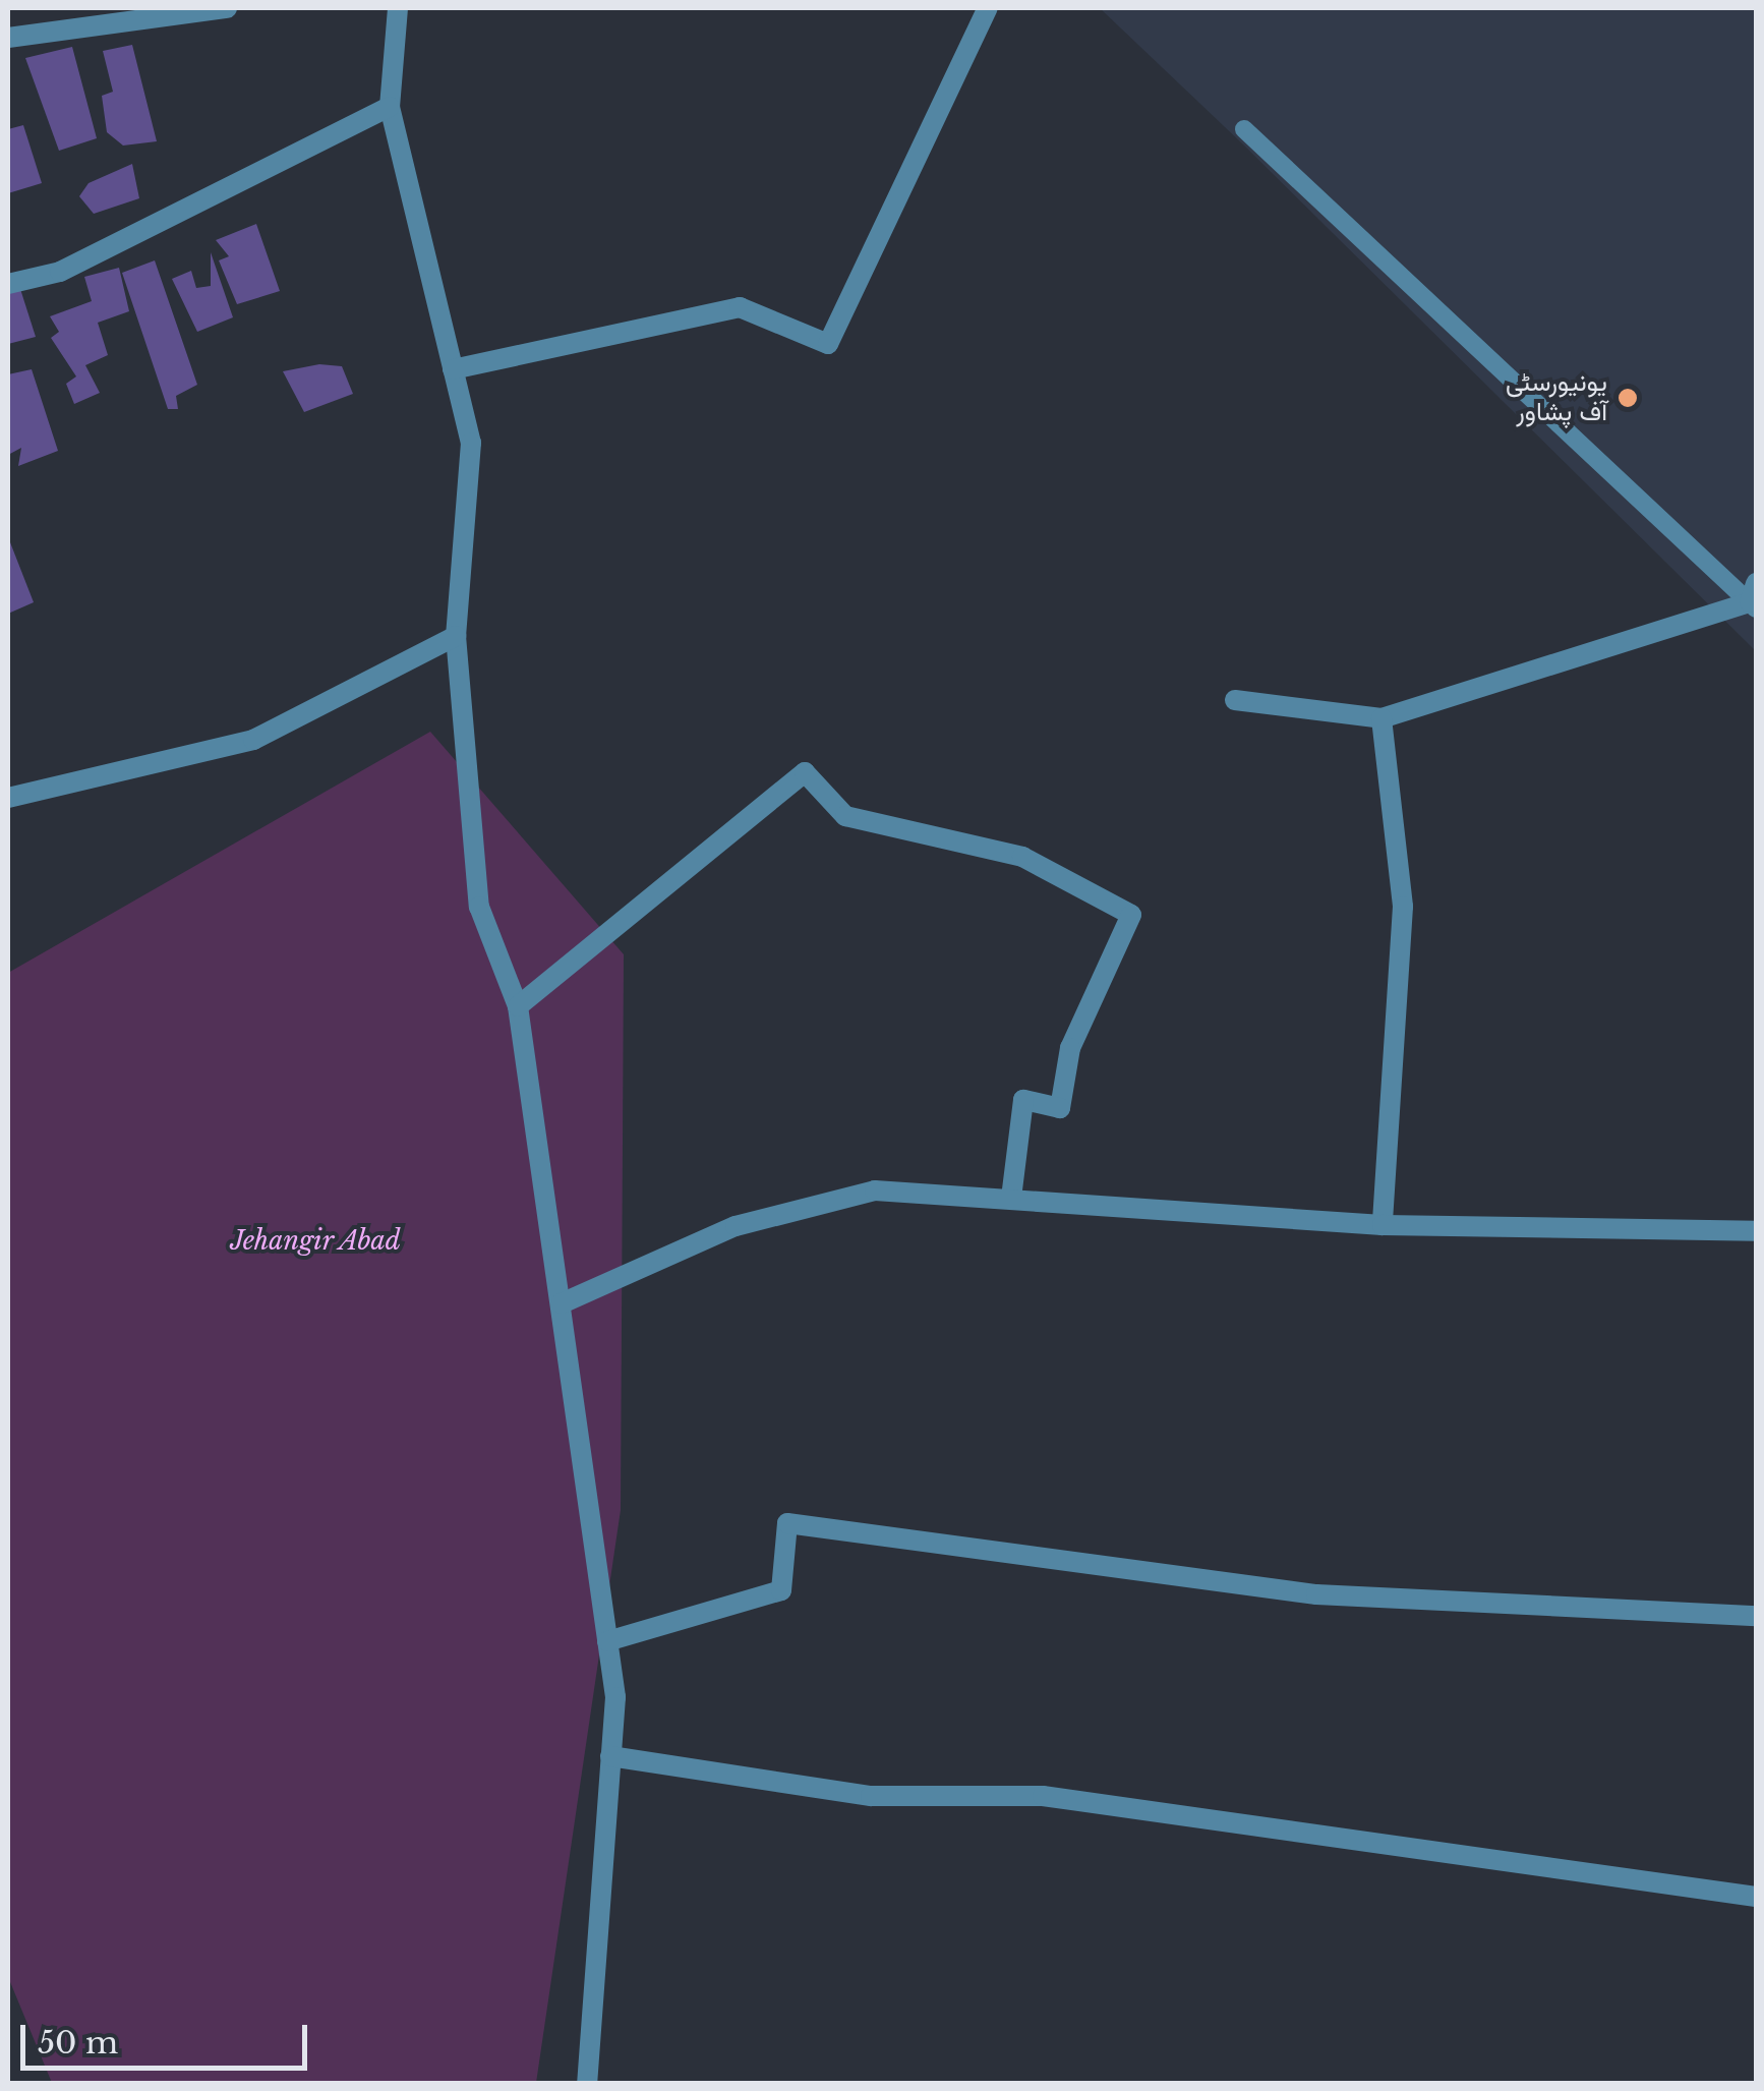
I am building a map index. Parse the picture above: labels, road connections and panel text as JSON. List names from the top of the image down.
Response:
{
  "parks": ["Jehangir Abad"],
  "places": ["یونیورسٹی آف پشاور"],
  "scale_bar": "50 m"
}
